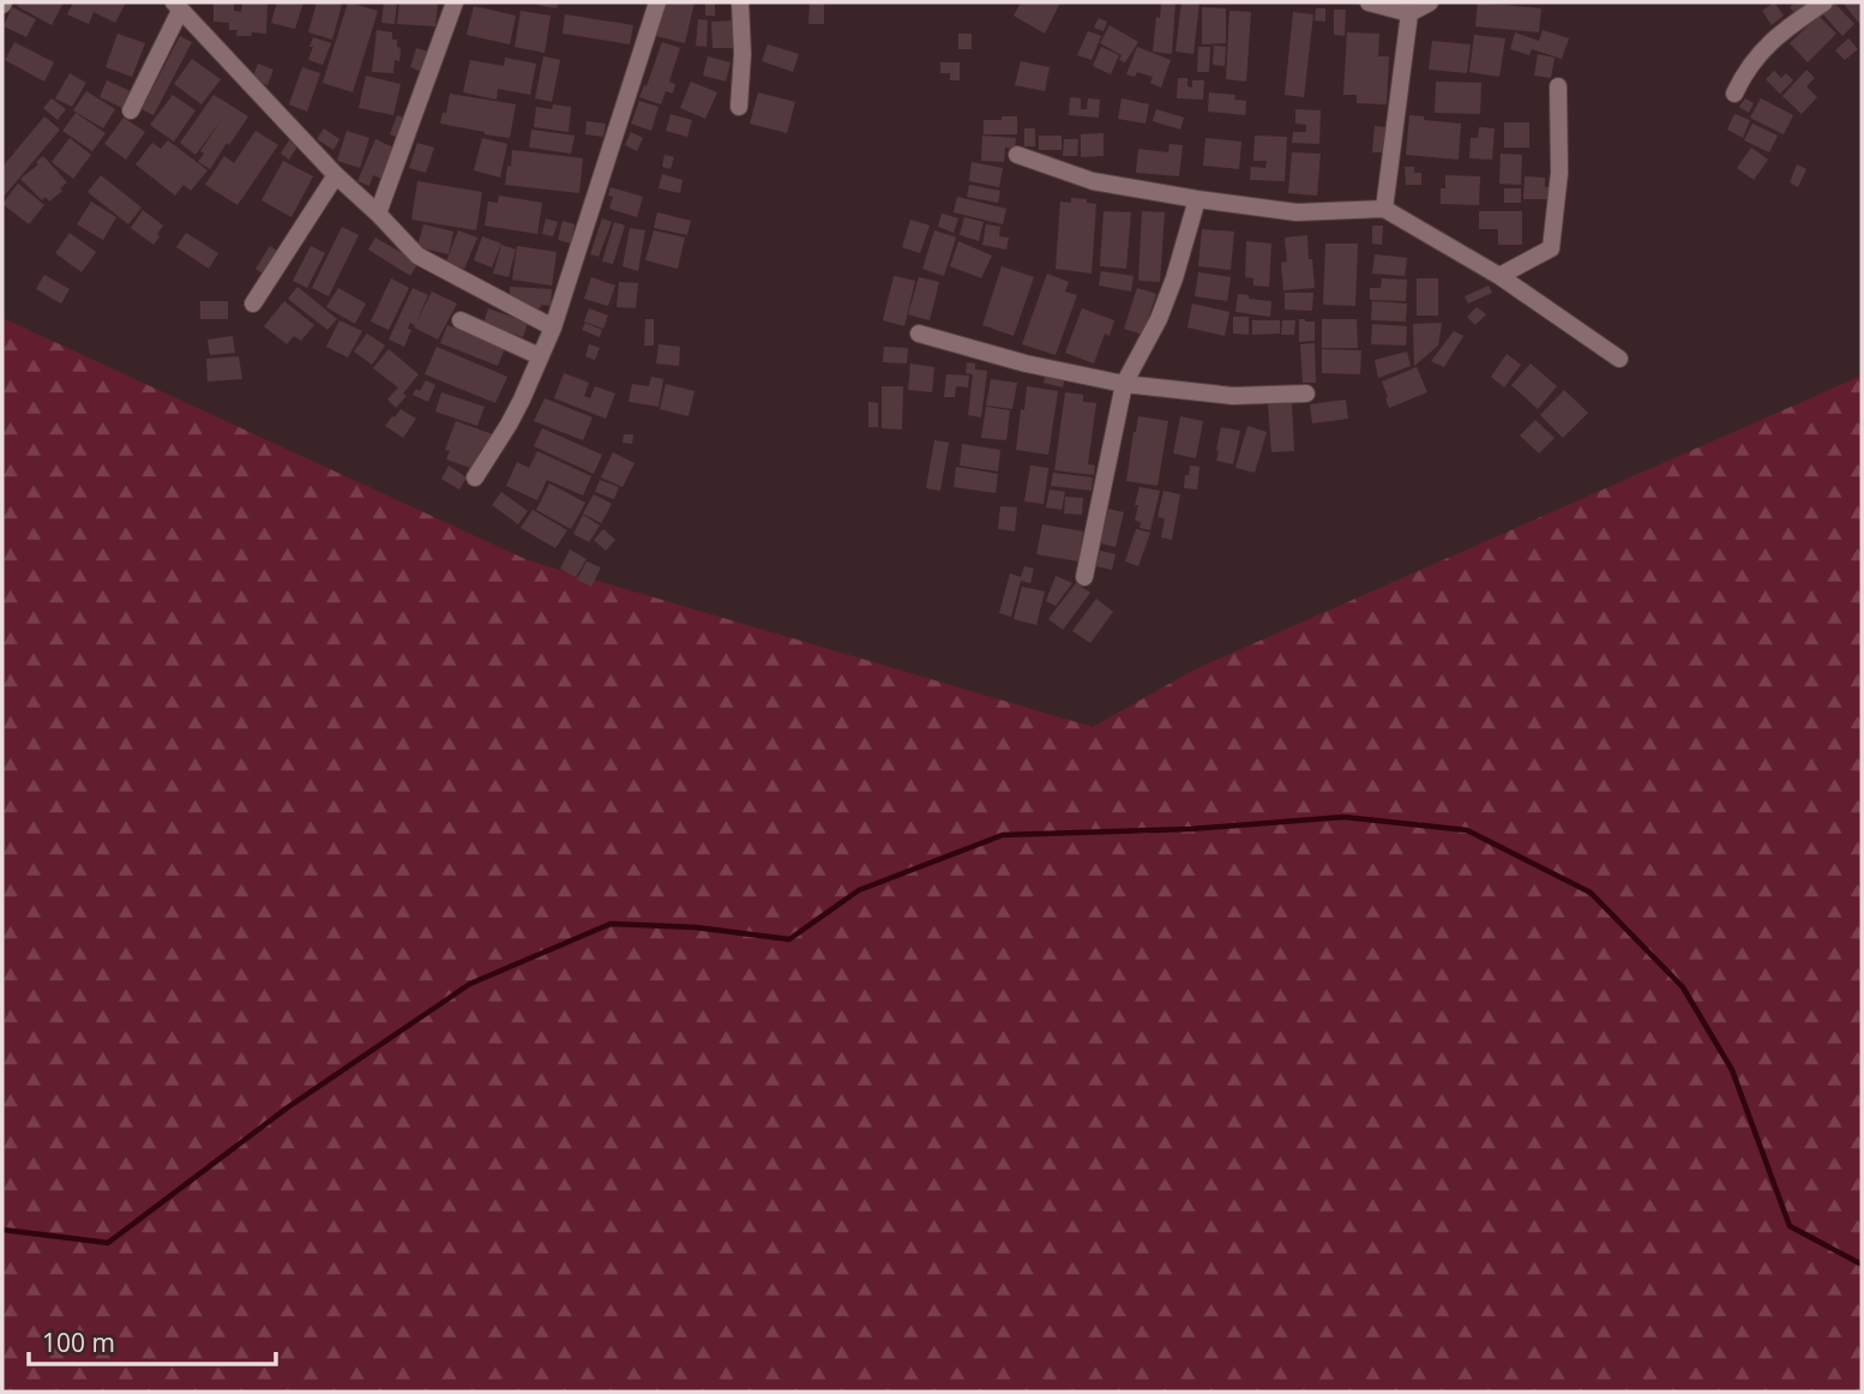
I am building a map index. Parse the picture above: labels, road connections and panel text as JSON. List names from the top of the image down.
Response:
{
  "scale_bar": "100 m"
}
